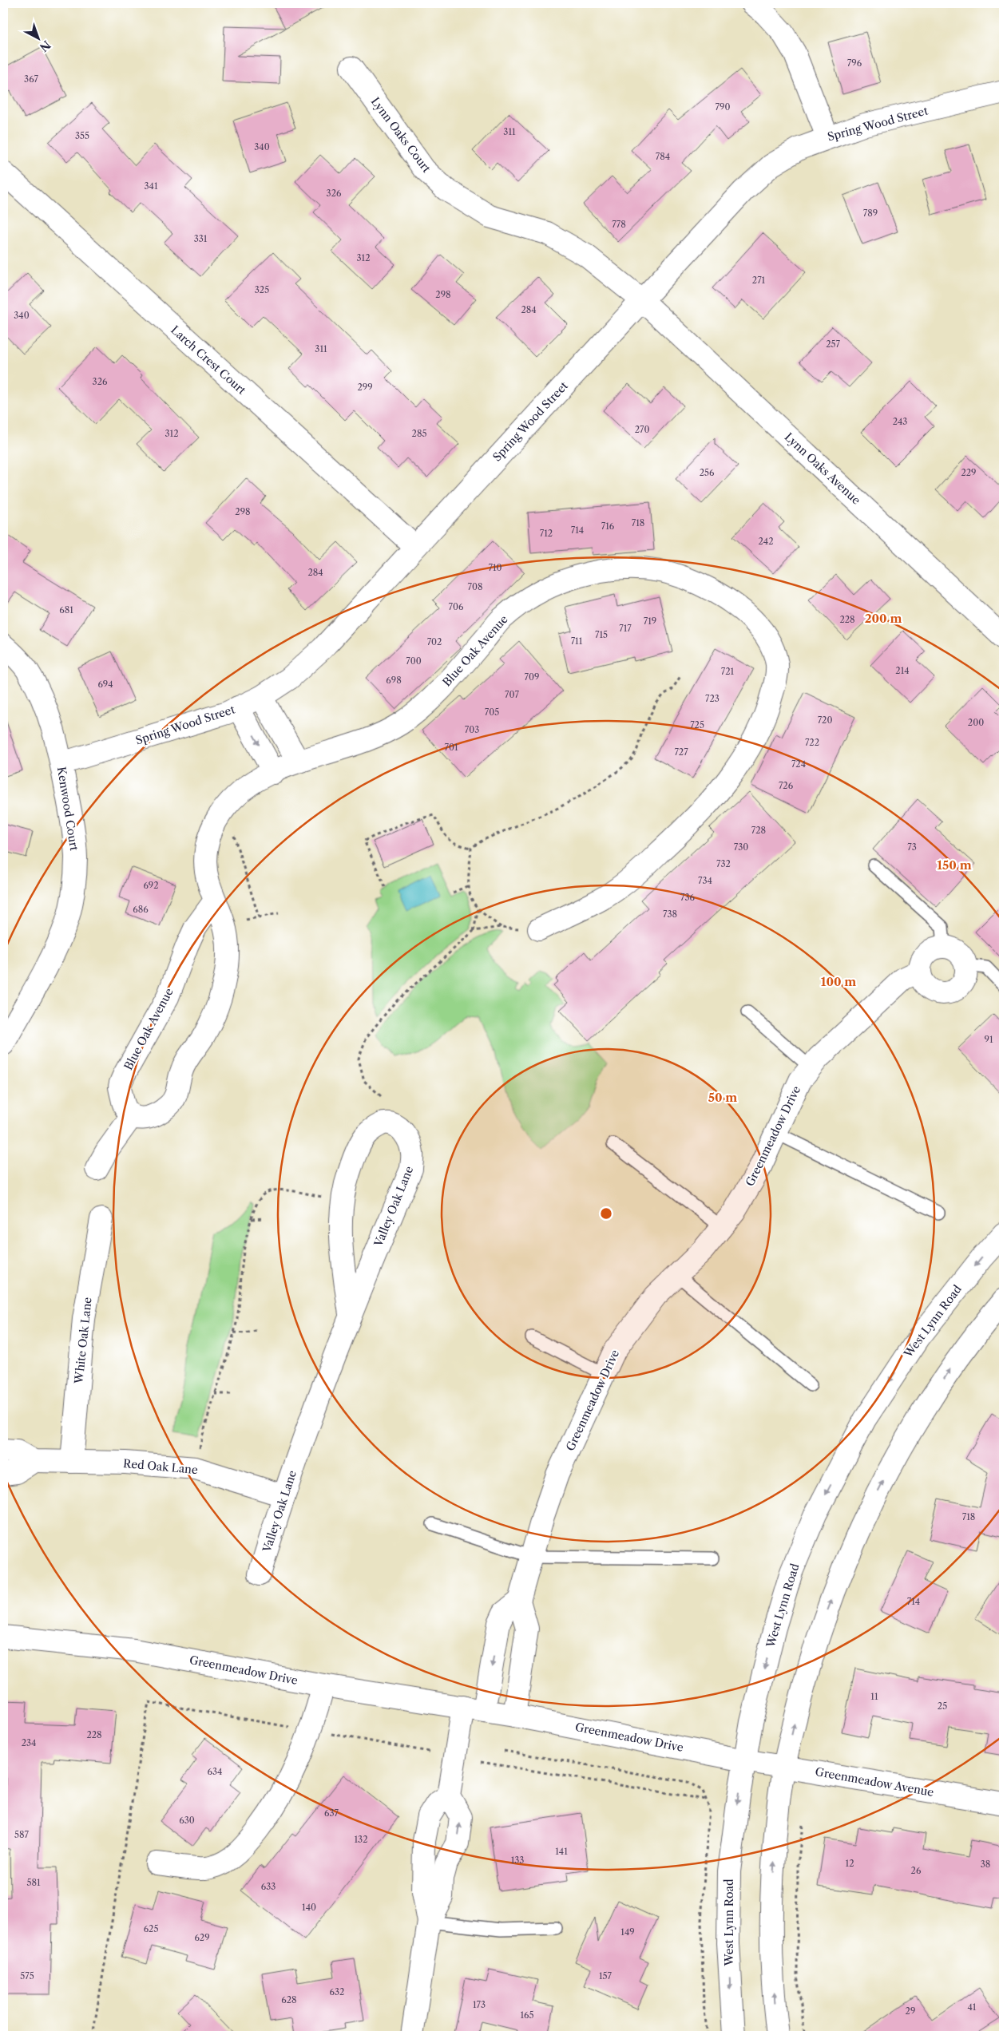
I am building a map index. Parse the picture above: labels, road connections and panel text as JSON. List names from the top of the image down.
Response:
{
  "streets": {
    "street": [
      "Spring Wood Street",
      "Lynn Oaks Court",
      "Larch Crest Court",
      "Lynn Oaks Avenue",
      "Blue Oak Avenue",
      "Kenwood Court",
      "Greenmeadow Drive",
      "Valley Oak Lane",
      "West Lynn Road",
      "White Oak Lane",
      "Red Oak Lane",
      "Greenmeadow Avenue"
    ]
  },
  "crossings": [
    ["Spring Wood Street", "Lynn Oaks Court"],
    ["Spring Wood Street", "Larch Crest Court"],
    ["Spring Wood Street", "Lynn Oaks Avenue"],
    ["Spring Wood Street", "Kenwood Court"],
    ["Lynn Oaks Court", "Lynn Oaks Avenue"],
    ["Greenmeadow Drive", "West Lynn Road"],
    ["Greenmeadow Drive", "Greenmeadow Avenue"],
    ["Valley Oak Lane", "Red Oak Lane"],
    ["West Lynn Road", "Greenmeadow Avenue"],
    ["White Oak Lane", "Red Oak Lane"]
  ],
  "house_numbers": [
    "796",
    "367",
    "790",
    "311",
    "355",
    "340",
    "784",
    "341",
    "326",
    "789",
    "778",
    "331",
    "312",
    "271",
    "325",
    "298",
    "284",
    "340",
    "257",
    "311",
    "326",
    "299",
    "243",
    "270",
    "312",
    "285",
    "256",
    "229",
    "298",
    "718",
    "716",
    "714",
    "712",
    "242",
    "710",
    "284",
    "708",
    "706",
    "681",
    "228",
    "719",
    "717",
    "715",
    "711",
    "702",
    "700",
    "214",
    "721",
    "709",
    "698",
    "694",
    "707",
    "723",
    "705",
    "720",
    "200",
    "725",
    "703",
    "722",
    "701",
    "727",
    "724",
    "726",
    "728",
    "730",
    "73",
    "732",
    "734",
    "692",
    "736",
    "686",
    "738",
    "91",
    "718",
    "714",
    "11",
    "25",
    "228",
    "234",
    "634",
    "637",
    "630",
    "587",
    "132",
    "141",
    "133",
    "12",
    "38",
    "26",
    "581",
    "633",
    "140",
    "625",
    "149",
    "629",
    "575",
    "157",
    "632",
    "628",
    "173",
    "41",
    "29",
    "165"
  ],
  "north": "bottom right",
  "rings": [
    "200 m",
    "150 m",
    "100 m",
    "50 m"
  ]
}
